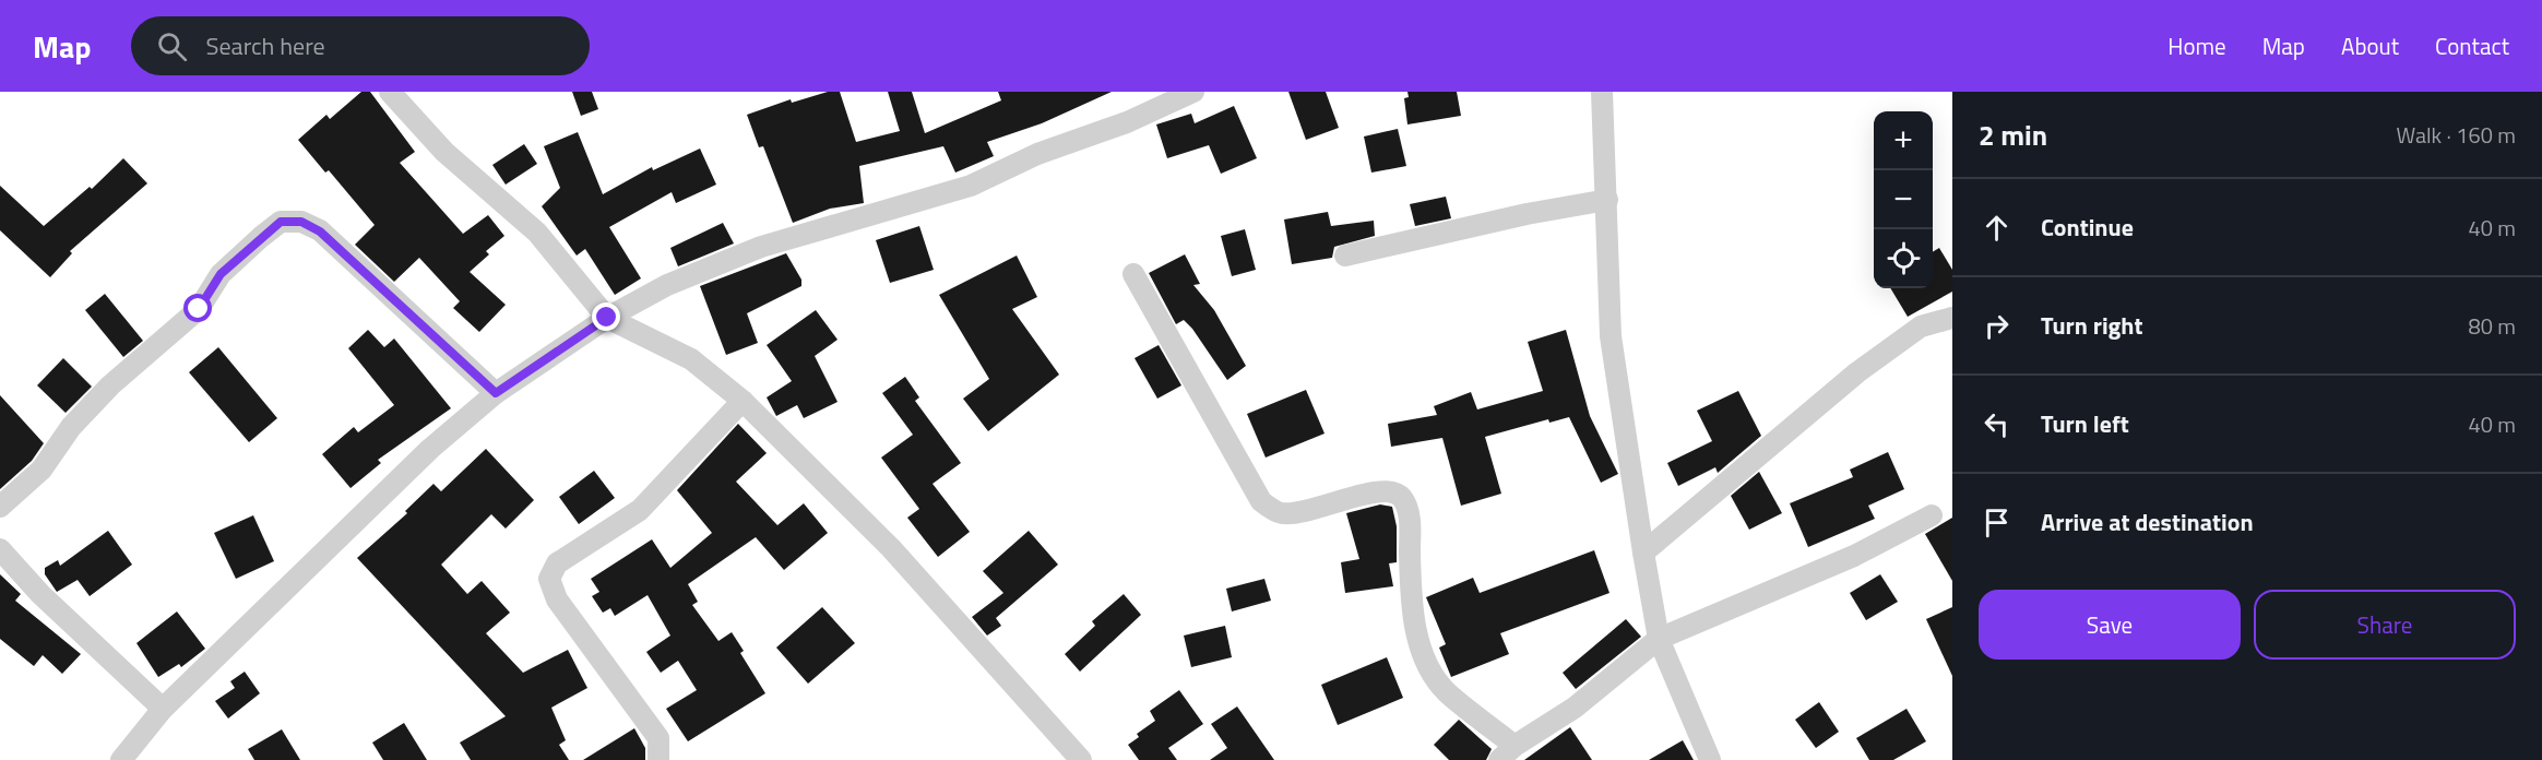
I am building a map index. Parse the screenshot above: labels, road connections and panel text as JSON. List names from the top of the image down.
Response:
{
  "page": {
    "header": "Map",
    "search": "Search here",
    "nav": [
      "Home",
      "Map",
      "About",
      "Contact"
    ],
    "heading": ["2 min", "Walk · 160 m"],
    "map_buttons": ["+", "−"],
    "list": [
      ["Continue", "40 m"],
      ["Turn right", "80 m"],
      ["Turn left", "40 m"],
      "Arrive at destination"
    ],
    "buttons": ["Save", "Share"]
  }
}
